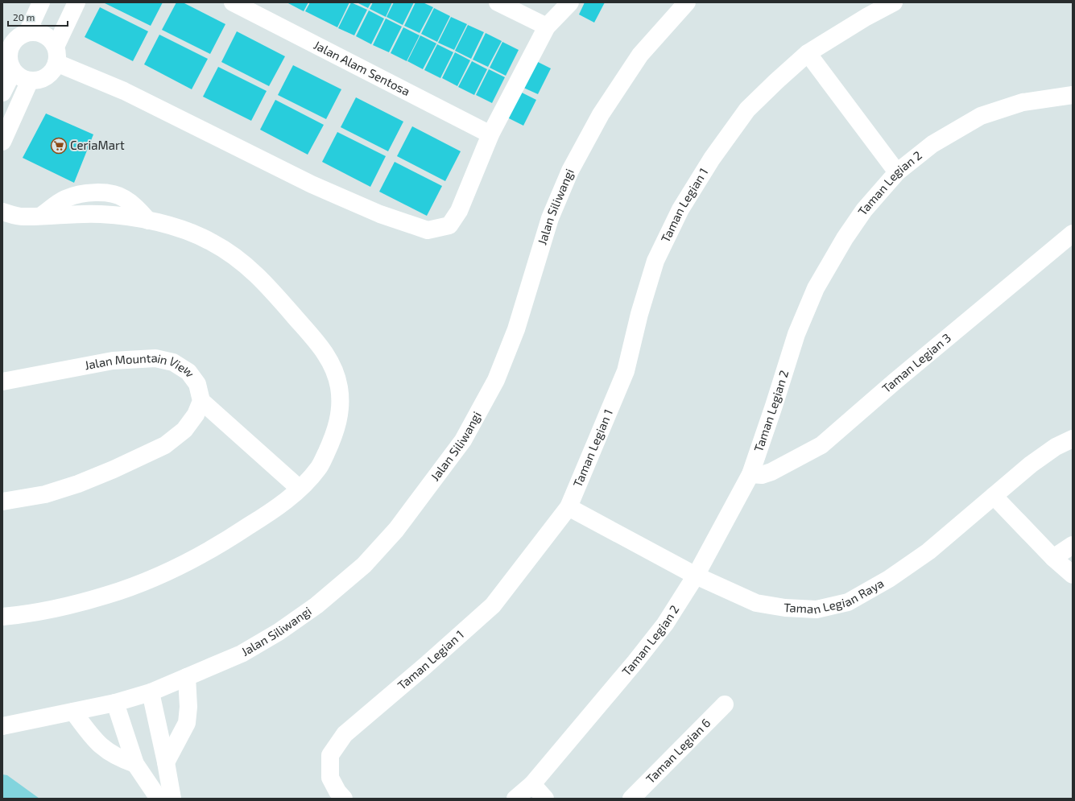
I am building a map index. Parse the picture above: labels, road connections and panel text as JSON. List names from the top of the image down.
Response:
{
  "streets": {
    "street": [
      "Jalan Alam Sentosa",
      "Taman Legian 2",
      "Taman Legian 1",
      "Jalan Siliwangi",
      "Taman Legian 3",
      "Jalan Mountain View",
      "Taman Legian Raya",
      "Taman Legian 6"
    ]
  },
  "crossings": [
    ["Taman Legian 2", "Taman Legian 3"],
    ["Taman Legian 2", "Taman Legian Raya"],
    ["Taman Legian 1", "Taman Legian Raya"]
  ],
  "places": {
    "supermarket": ["CeriaMart"]
  },
  "scale_bar": "20 m"
}
